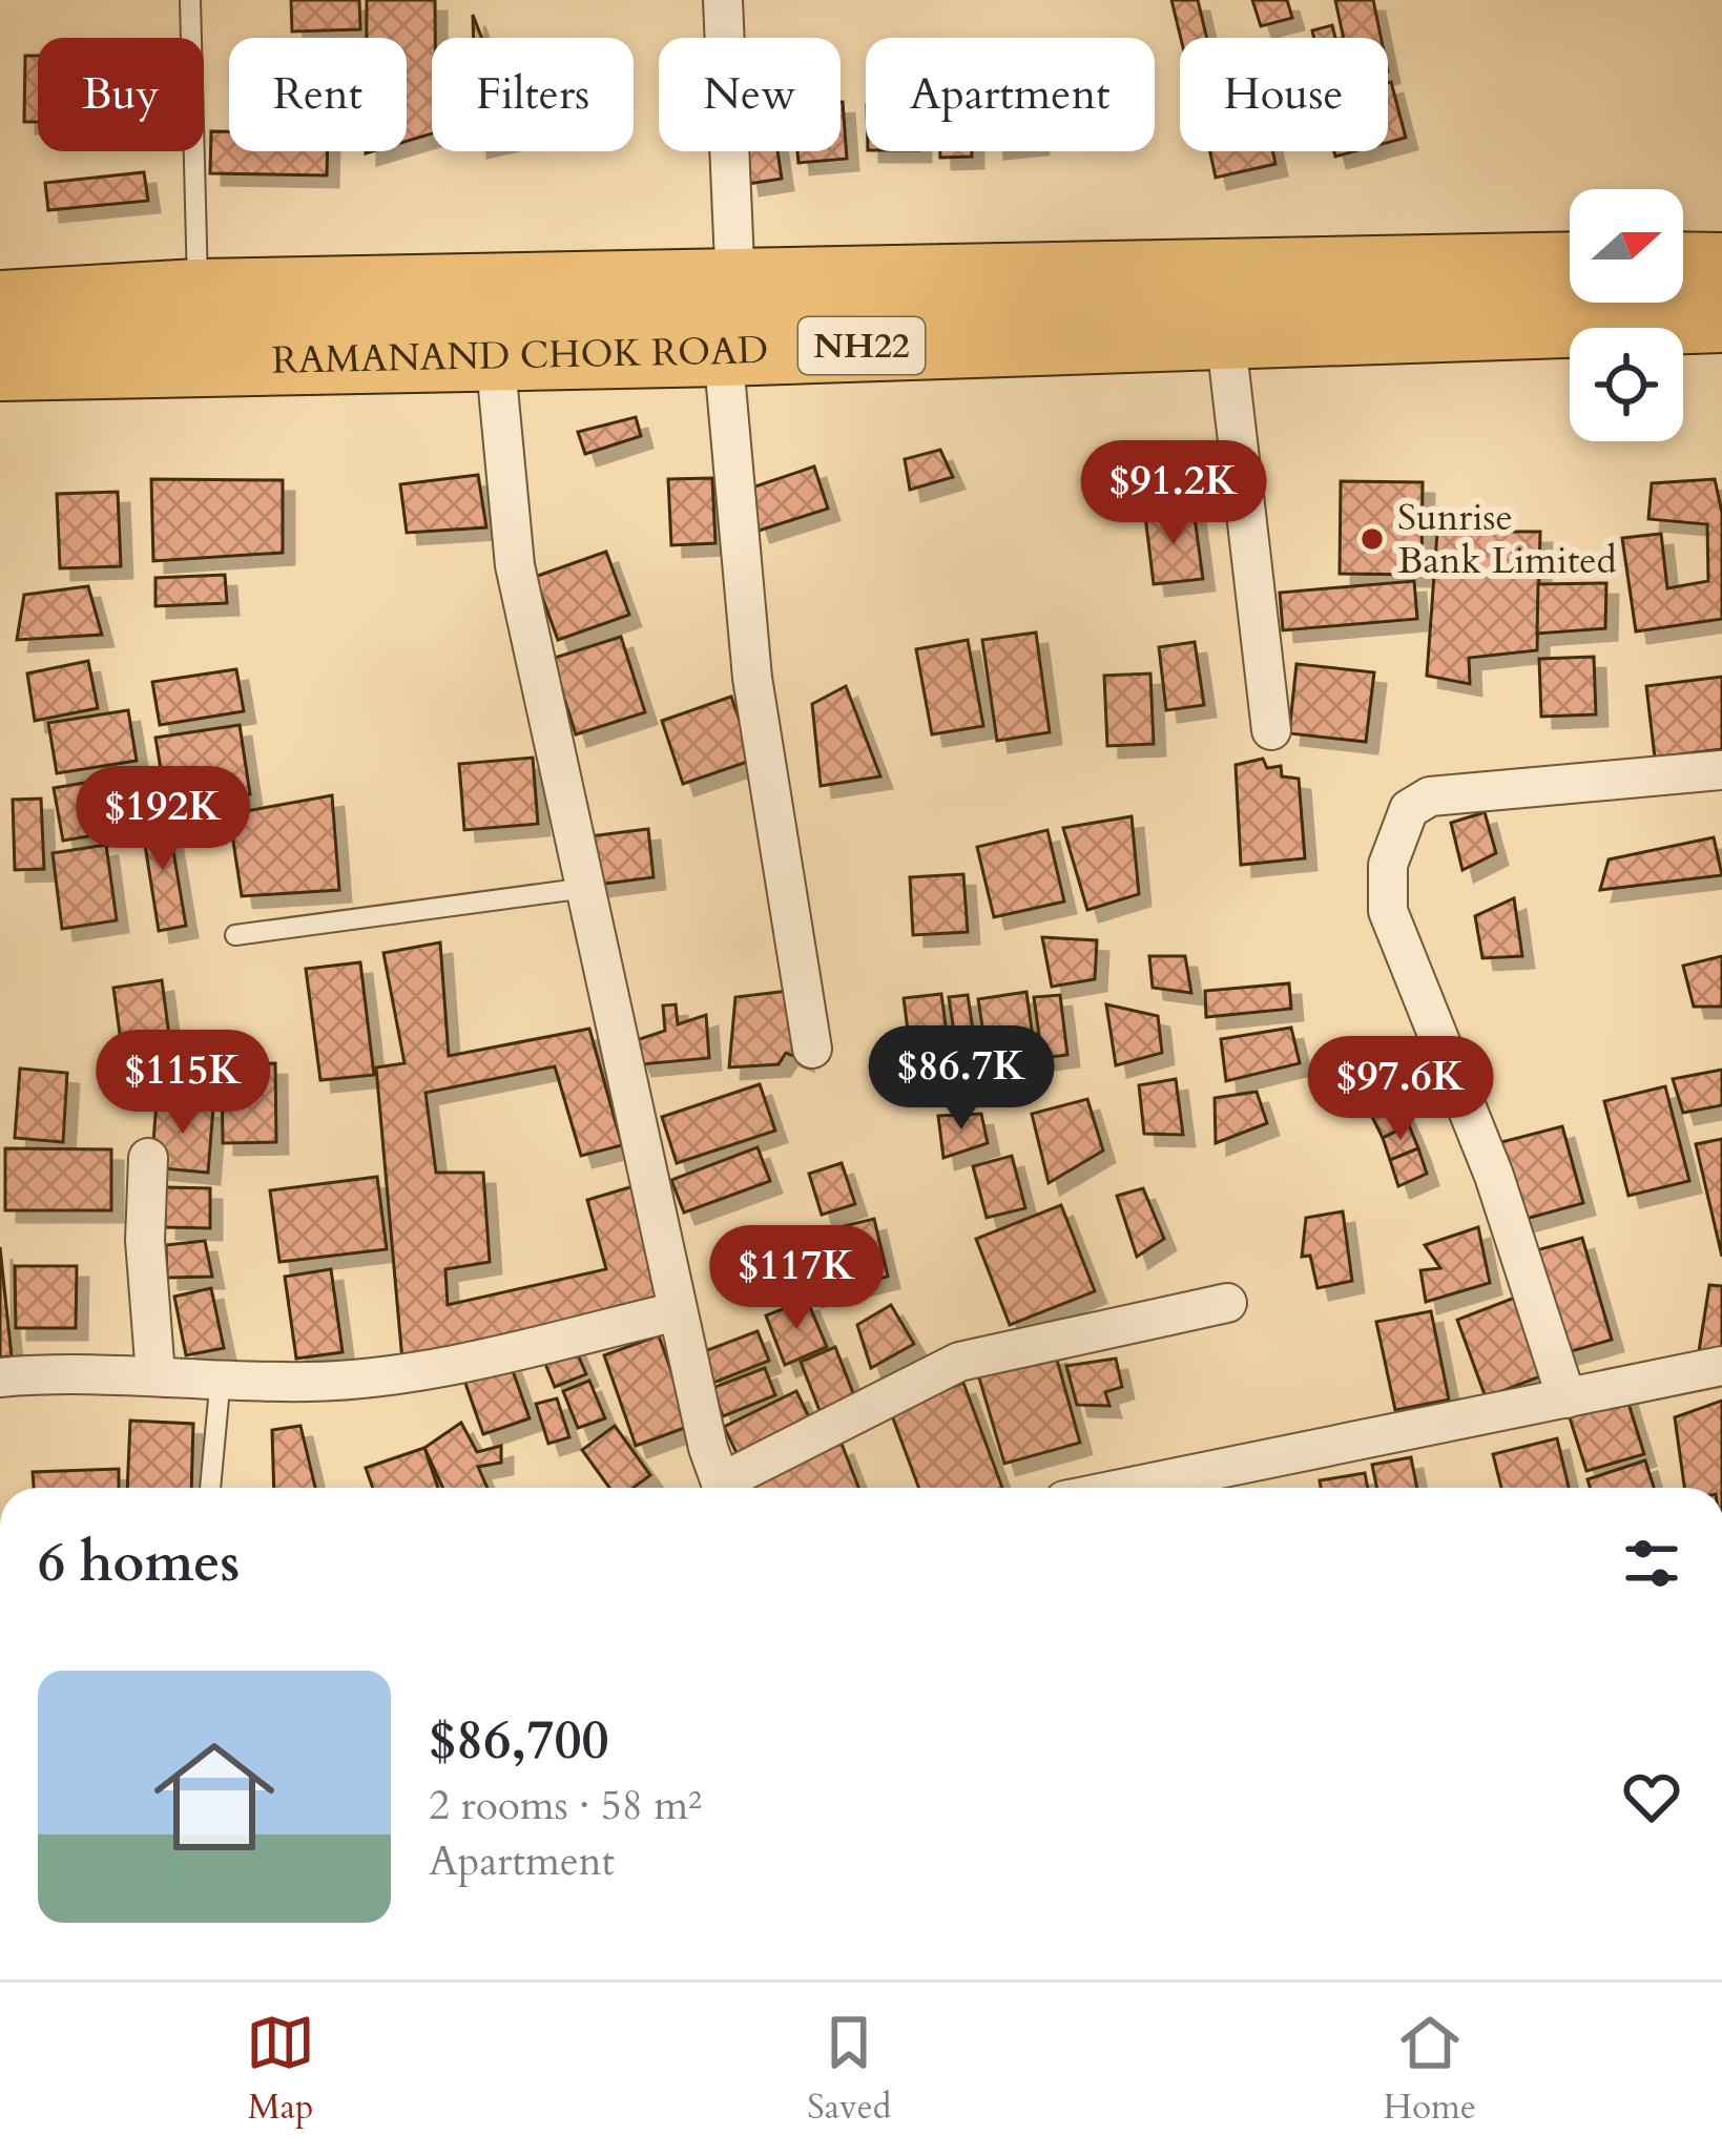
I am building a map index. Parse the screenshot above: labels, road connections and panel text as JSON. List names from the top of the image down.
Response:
{
  "streets": {
    "highway": ["NH22", "RAMANAND CHOK ROAD"]
  },
  "places": ["Sunrise Bank Limited"],
  "north": "right",
  "page": {
    "chip": [
      "Buy",
      "Rent",
      "Filters",
      "New",
      "Apartment",
      "House"
    ],
    "price": [
      "$91.2K",
      "$192K",
      "$86.7K",
      "$115K",
      "$97.6K",
      "$117K"
    ],
    "heading": "6 homes",
    "list": [
      {
        "name": "$86,700",
        "note": "2 rooms · 58 m² · Apartment"
      }
    ],
    "tabs": ["Map", "Saved", "Home"]
  }
}
